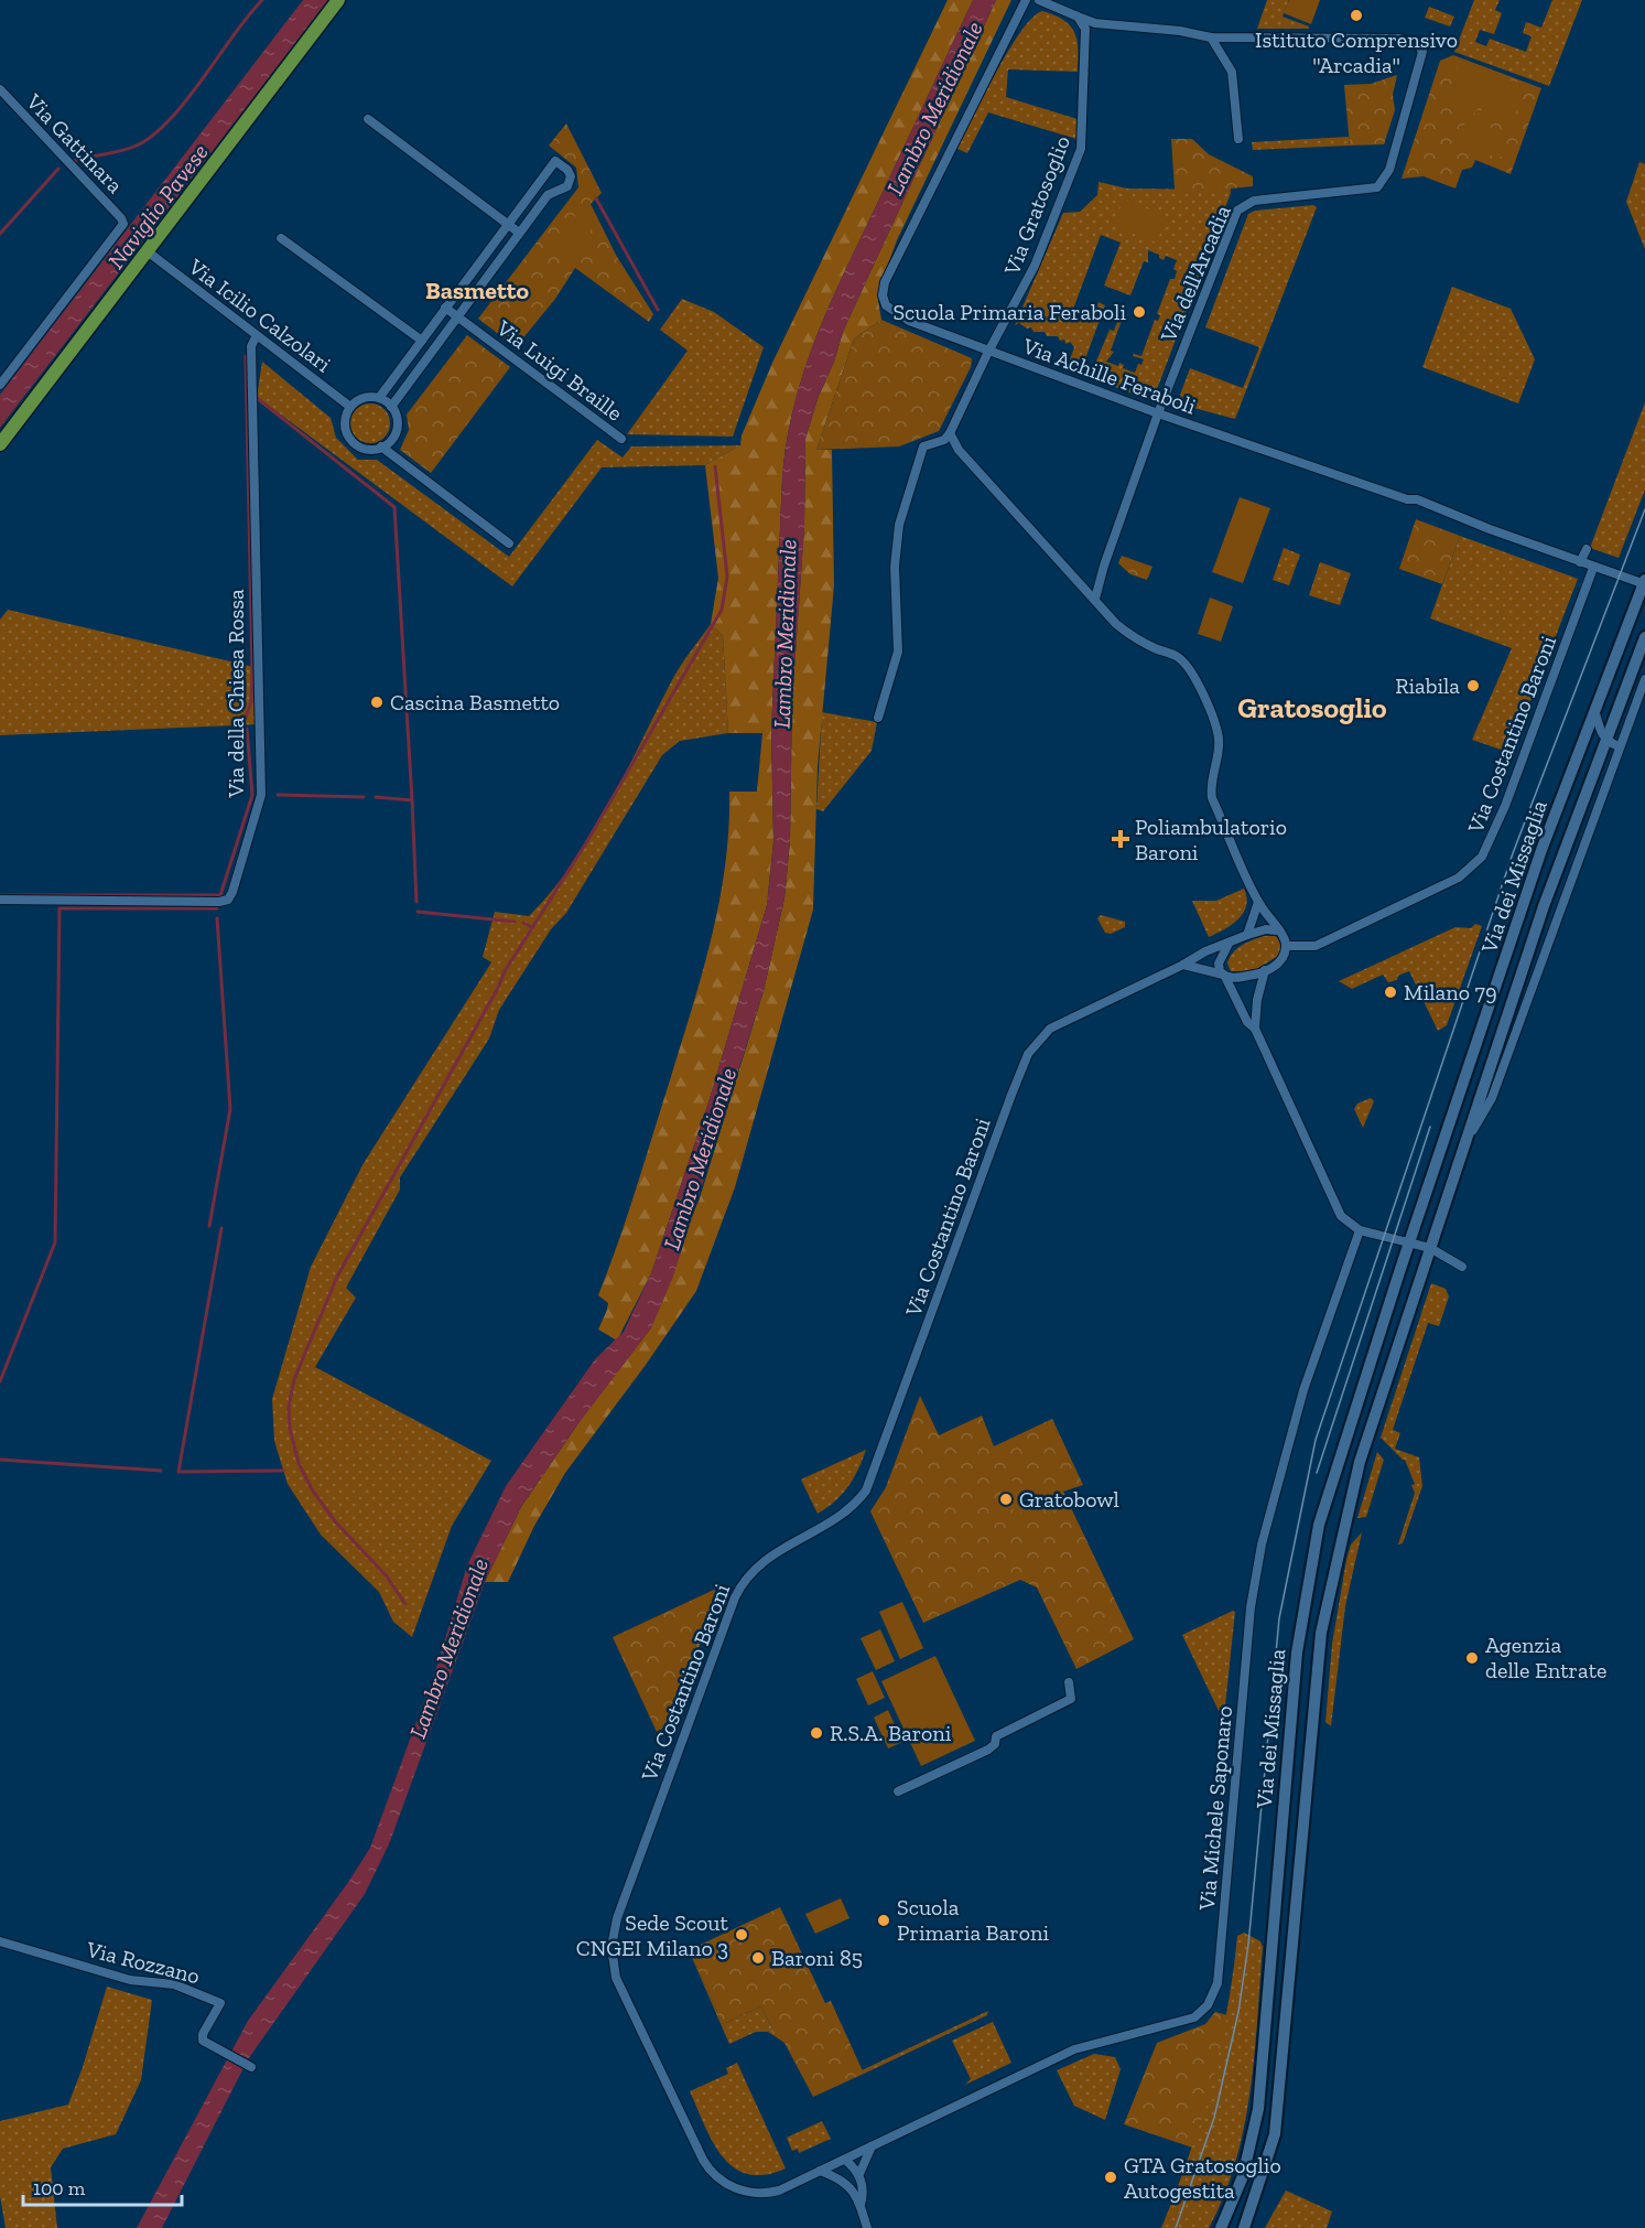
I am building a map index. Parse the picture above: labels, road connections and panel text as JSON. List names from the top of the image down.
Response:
{
  "streets": {
    "main road": ["Via dei Missaglia"],
    "street": [
      "Via Gattinara",
      "Via Gratosoglio",
      "Via dell'Arcadia",
      "Via Icilio Calzolari",
      "Via Luigi Braille",
      "Via Achille Feraboli",
      "Via della Chiesa Rossa",
      "Via Costantino Baroni",
      "Via Michele Saponaro",
      "Via Rozzano"
    ]
  },
  "crossings": [
    ["Via Gratosoglio", "Via dell'Arcadia"],
    ["Via Gratosoglio", "Via Achille Feraboli"],
    ["Via dell'Arcadia", "Via Achille Feraboli"],
    ["Via Icilio Calzolari", "Via della Chiesa Rossa"],
    ["Via Achille Feraboli", "Via Costantino Baroni"],
    ["Via Achille Feraboli", "Via dei Missaglia"],
    ["Via Costantino Baroni", "Via Michele Saponaro"]
  ],
  "districts": ["Basmetto", "Gratosoglio"],
  "water": ["Lambro Meridionale", "Naviglio Pavese"],
  "places": {
    "other": [
      "Istituto Comprensivo \"Arcadia\"",
      "Scuola Primaria Feraboli",
      "Riabila",
      "Cascina Basmetto",
      "Milano 79",
      "Gratobowl",
      "Agenzia delle Entrate",
      "R.S.A. Baroni",
      "Scuola Primaria Baroni",
      "Sede Scout CNGEI Milano 3",
      "Baroni 85",
      "GTA Gratosoglio Autogestita"
    ],
    "health": ["Poliambulatorio Baroni"]
  },
  "scale_bar": "100 m"
}
